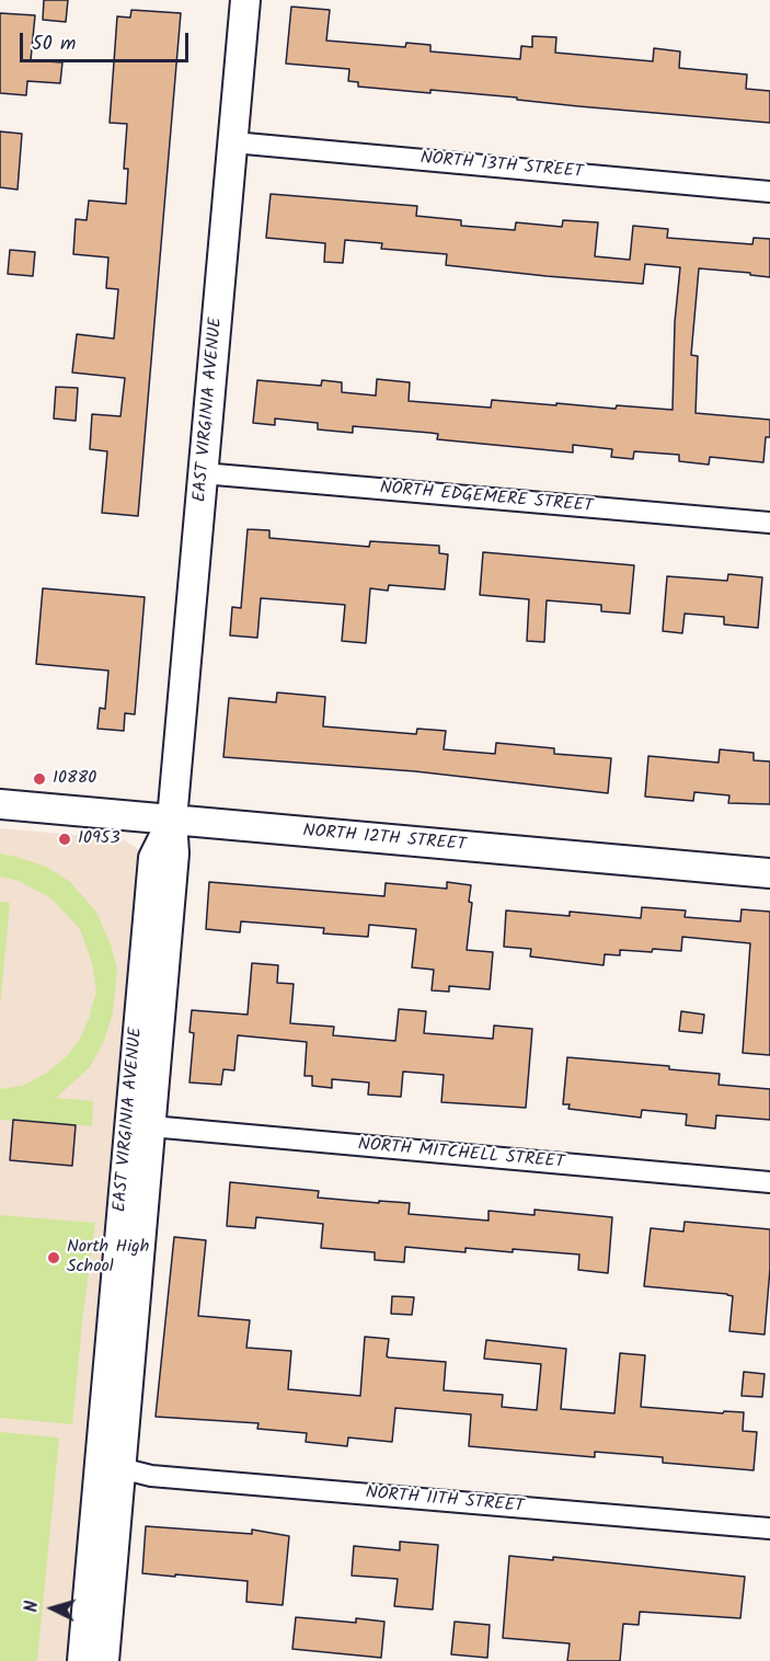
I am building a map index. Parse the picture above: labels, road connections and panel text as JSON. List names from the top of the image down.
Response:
{
  "streets": {
    "street": [
      "NORTH 13TH STREET",
      "EAST VIRGINIA AVENUE",
      "NORTH EDGEMERE STREET",
      "NORTH 12TH STREET",
      "NORTH MITCHELL STREET",
      "NORTH 11TH STREET"
    ]
  },
  "crossings": [
    ["NORTH 13TH STREET", "EAST VIRGINIA AVENUE"],
    ["EAST VIRGINIA AVENUE", "NORTH EDGEMERE STREET"],
    ["EAST VIRGINIA AVENUE", "NORTH 12TH STREET"],
    ["EAST VIRGINIA AVENUE", "NORTH MITCHELL STREET"],
    ["EAST VIRGINIA AVENUE", "NORTH 11TH STREET"]
  ],
  "places": ["10880", "10953", "North High School"],
  "scale_bar": "50 m",
  "north": "left"
}
